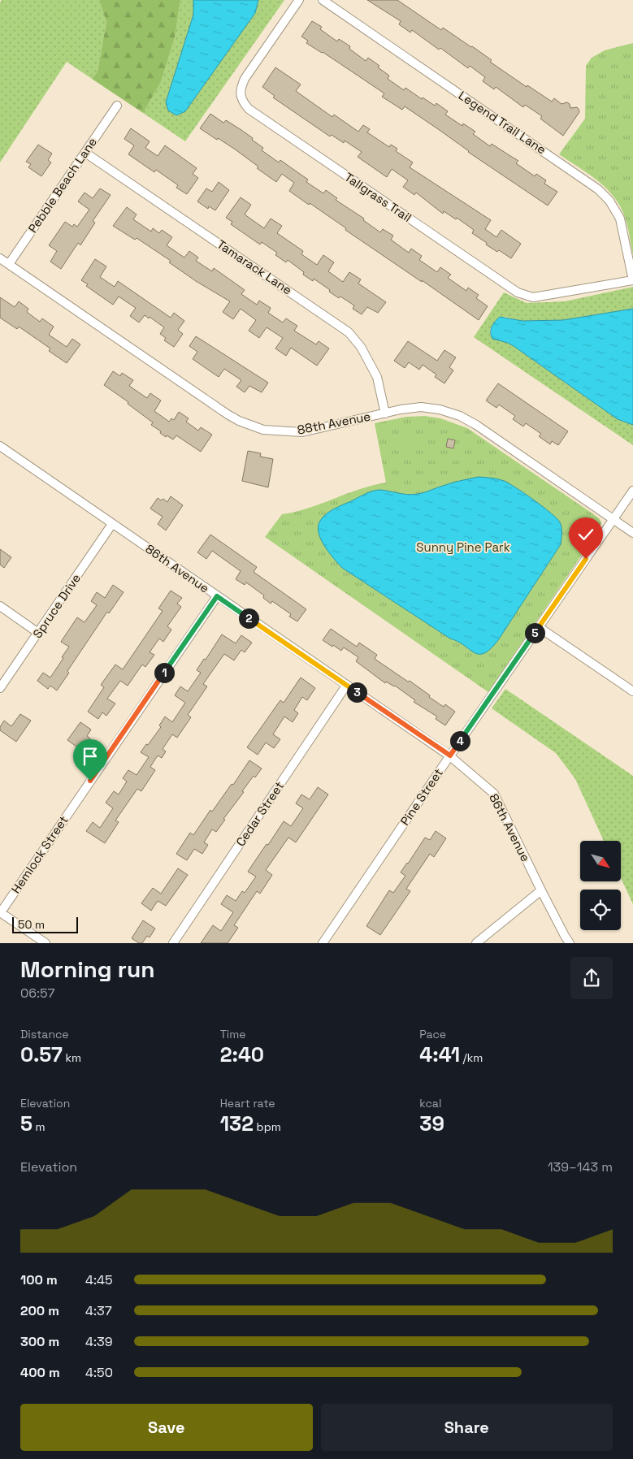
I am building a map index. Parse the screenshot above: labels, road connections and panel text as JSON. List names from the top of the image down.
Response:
{
  "streets": {
    "street": [
      "Legend Trail Lane",
      "Pebble Beach Lane",
      "Tallgrass Trail",
      "Tamarack Lane",
      "88th Avenue",
      "86th Avenue",
      "Spruce Drive",
      "Pine Street",
      "Cedar Street",
      "Hemlock Street"
    ]
  },
  "crossings": [
    ["Legend Trail Lane", "Tallgrass Trail"],
    ["Pebble Beach Lane", "Tamarack Lane"],
    ["Pebble Beach Lane", "88th Avenue"],
    ["Tamarack Lane", "88th Avenue"],
    ["88th Avenue", "Pine Street"],
    ["86th Avenue", "Spruce Drive"],
    ["86th Avenue", "Pine Street"],
    ["86th Avenue", "Cedar Street"],
    ["86th Avenue", "Hemlock Street"]
  ],
  "parks": ["Sunny Pine Park"],
  "scale_bar": "50 m",
  "north": "bottom right",
  "page": {
    "pins": [
      "2",
      "5",
      "1",
      "3",
      "4"
    ],
    "scale": "50 m",
    "heading": ["Morning run", "06:57"],
    "stats": [
      ["Distance", "0.57 km"],
      ["Time", "2:40"],
      ["Pace", "4:41 /km"],
      ["Elevation", "5 m"],
      ["Heart rate", "132 bpm"],
      ["kcal", "39"]
    ],
    "chart": ["Elevation", "139–143 m"],
    "list": [
      {
        "name": "100 m",
        "note": "4:45"
      },
      {
        "name": "200 m",
        "note": "4:37"
      },
      {
        "name": "300 m",
        "note": "4:39"
      },
      {
        "name": "400 m",
        "note": "4:50"
      }
    ],
    "buttons": ["Save", "Share"]
  }
}
